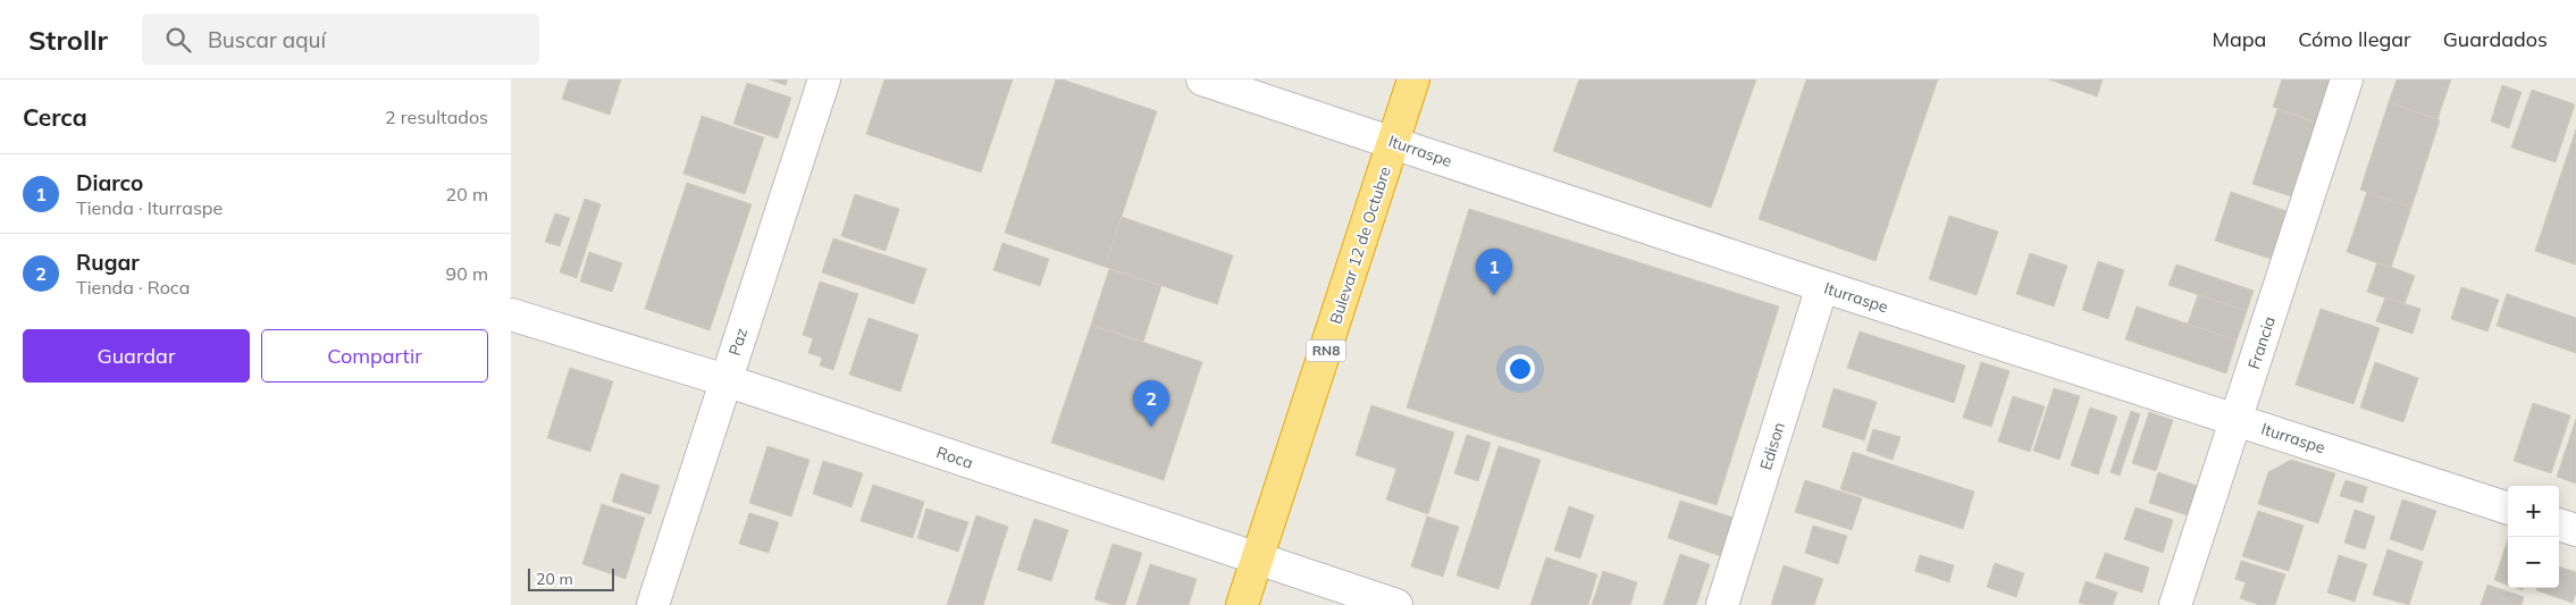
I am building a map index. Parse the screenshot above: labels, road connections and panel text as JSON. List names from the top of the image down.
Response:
{
  "streets": {
    "highway": ["Bulevar 12 de Octubre", "RN8"],
    "street": [
      "Iturraspe",
      "Paz",
      "Francia",
      "Edison",
      "Roca"
    ]
  },
  "crossings": [
    ["Iturraspe", "Bulevar 12 de Octubre"],
    ["Iturraspe", "Francia"],
    ["Iturraspe", "Edison"],
    ["Bulevar 12 de Octubre", "Roca"],
    ["Paz", "Roca"]
  ],
  "scale_bar": "20 m",
  "page": {
    "header": "Strollr",
    "search": "Buscar aquí",
    "nav": ["Mapa", "Cómo llegar", "Guardados"],
    "heading": ["Cerca", "2 resultados"],
    "list": [
      {
        "mark": "1",
        "name": "Diarco",
        "note": "Tienda · Iturraspe",
        "value": "20 m"
      },
      {
        "mark": "2",
        "name": "Rugar",
        "note": "Tienda · Roca",
        "value": "90 m"
      }
    ],
    "pins": ["1", "2"],
    "buttons": ["Guardar", "Compartir"],
    "map_buttons": ["+", "−"],
    "scale": "20 m"
  }
}
